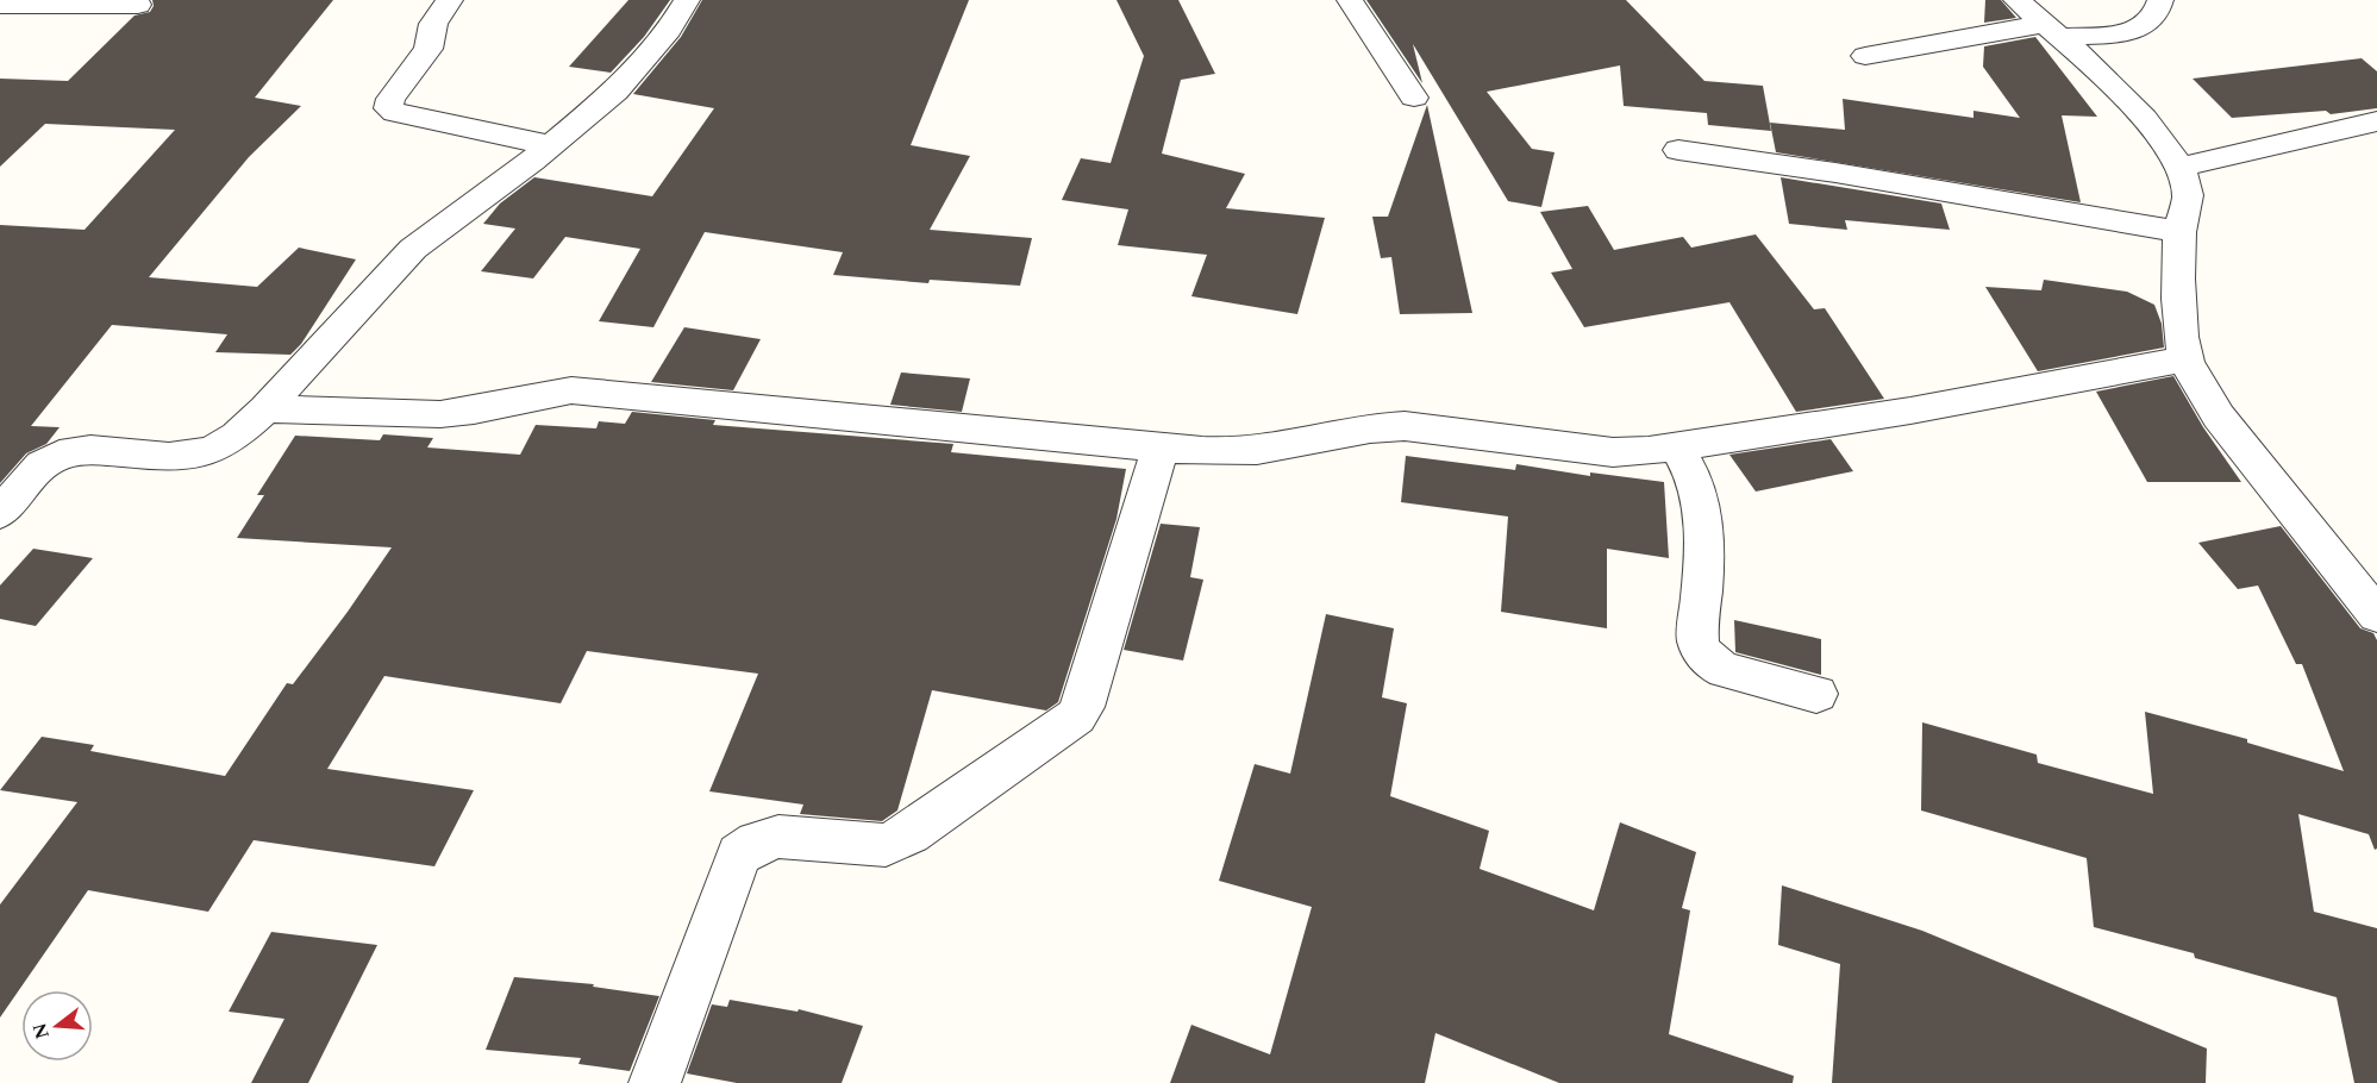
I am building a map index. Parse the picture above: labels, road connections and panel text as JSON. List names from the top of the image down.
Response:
{
  "north": "left"
}
